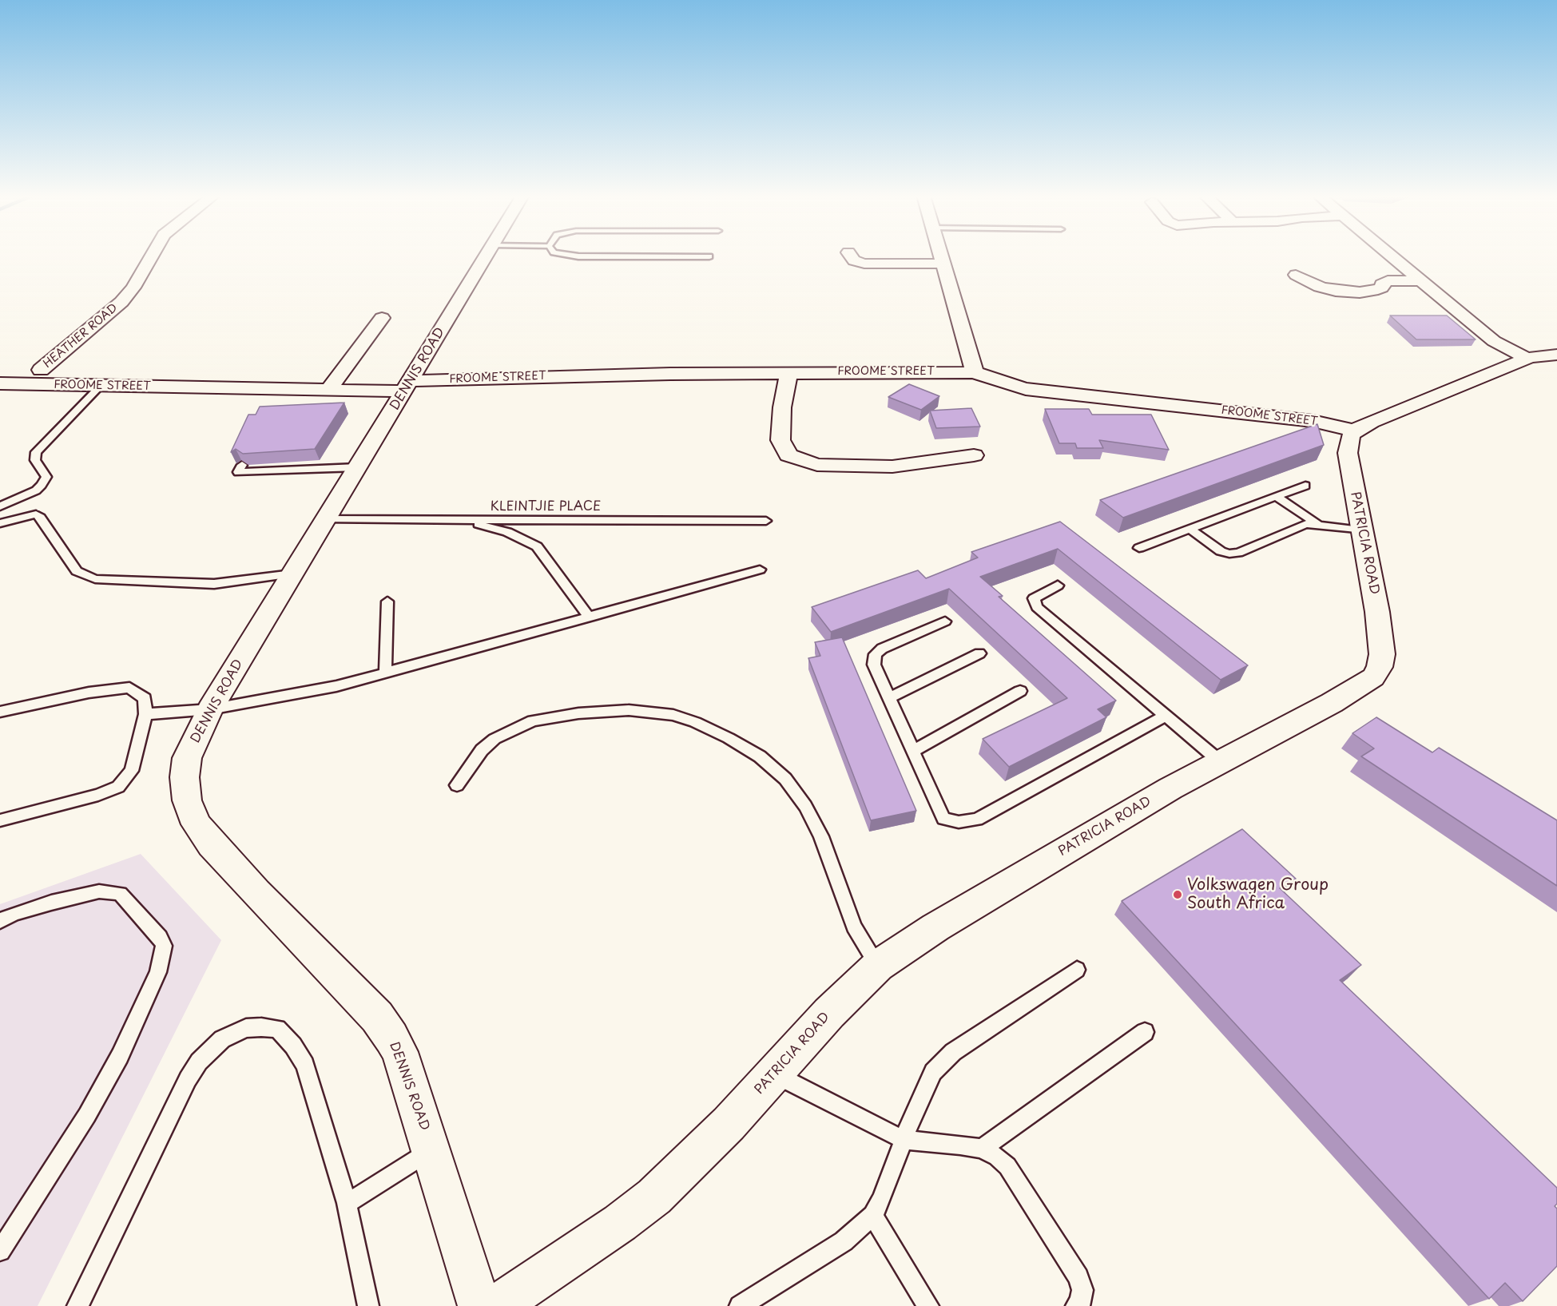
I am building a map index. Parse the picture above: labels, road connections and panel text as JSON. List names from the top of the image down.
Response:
{
  "streets": {
    "street": [
      "HEATHER ROAD",
      "DENNIS ROAD",
      "FROOME STREET",
      "PATRICIA ROAD"
    ],
    "lane": ["KLEINTJIE PLACE"]
  },
  "crossings": [
    ["DENNIS ROAD", "FROOME STREET"],
    ["DENNIS ROAD", "KLEINTJIE PLACE"],
    ["FROOME STREET", "PATRICIA ROAD"]
  ],
  "places": ["Volkswagen Group South Africa"]
}
